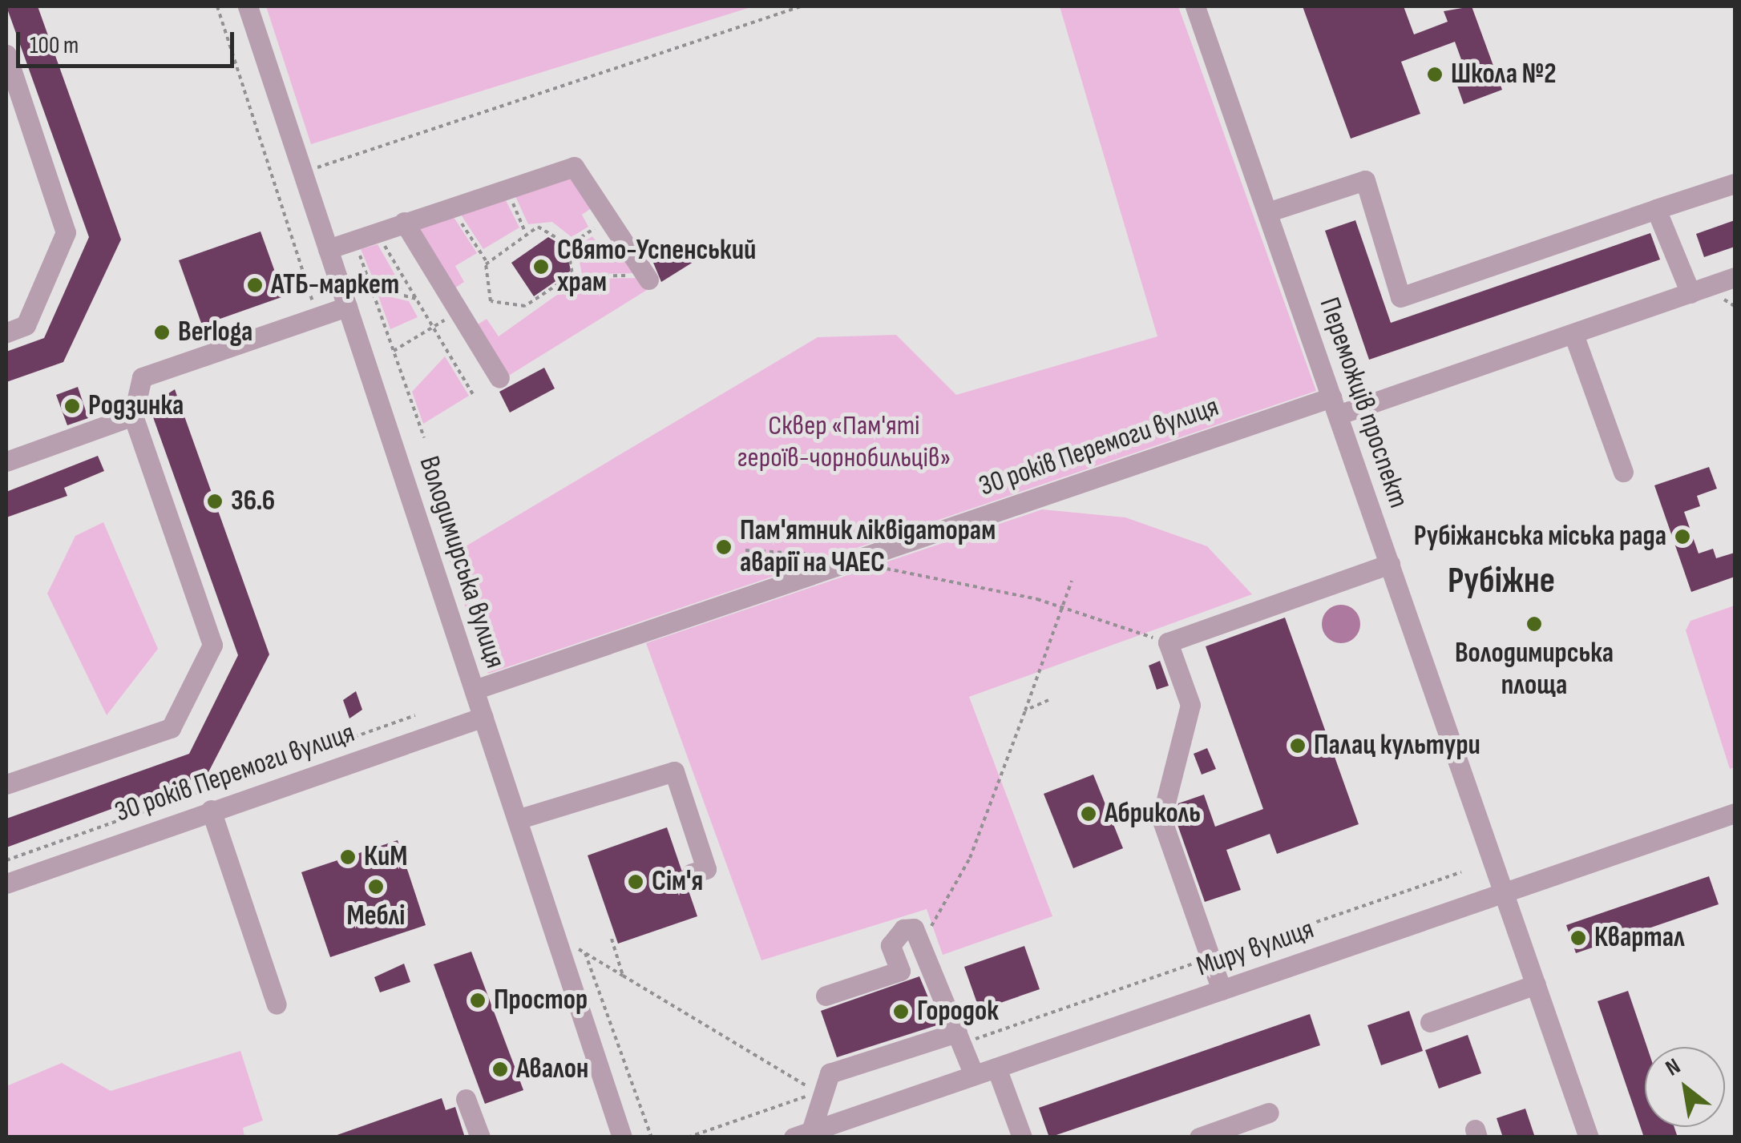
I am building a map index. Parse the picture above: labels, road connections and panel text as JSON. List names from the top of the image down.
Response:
{
  "streets": {
    "street": [
      "Переможців проспект",
      "30 років Перемоги вулиця",
      "Володимирська вулиця",
      "Миру вулиця"
    ]
  },
  "crossings": [
    ["Переможців проспект", "30 років Перемоги вулиця"],
    ["Переможців проспект", "Миру вулиця"],
    ["30 років Перемоги вулиця", "Володимирська вулиця"]
  ],
  "districts": ["Рубіжне"],
  "parks": ["Сквер «Пам'яті героїв-чорнобильців»"],
  "places": [
    "Школа №2",
    "Свято-Успенський храм",
    "АТБ-маркет",
    "Berloga",
    "Родзинка",
    "36.6",
    "Рубіжанська міська рада",
    "Пам'ятник ліквідаторам аварії на ЧАЕС",
    "Володимирська площа",
    "Палац культури",
    "Абриколь",
    "КиМ",
    "Сім'я",
    "Меблі",
    "Квартал",
    "Простор",
    "Городок",
    "Авалон"
  ],
  "scale_bar": "100 m",
  "north": "top left"
}
